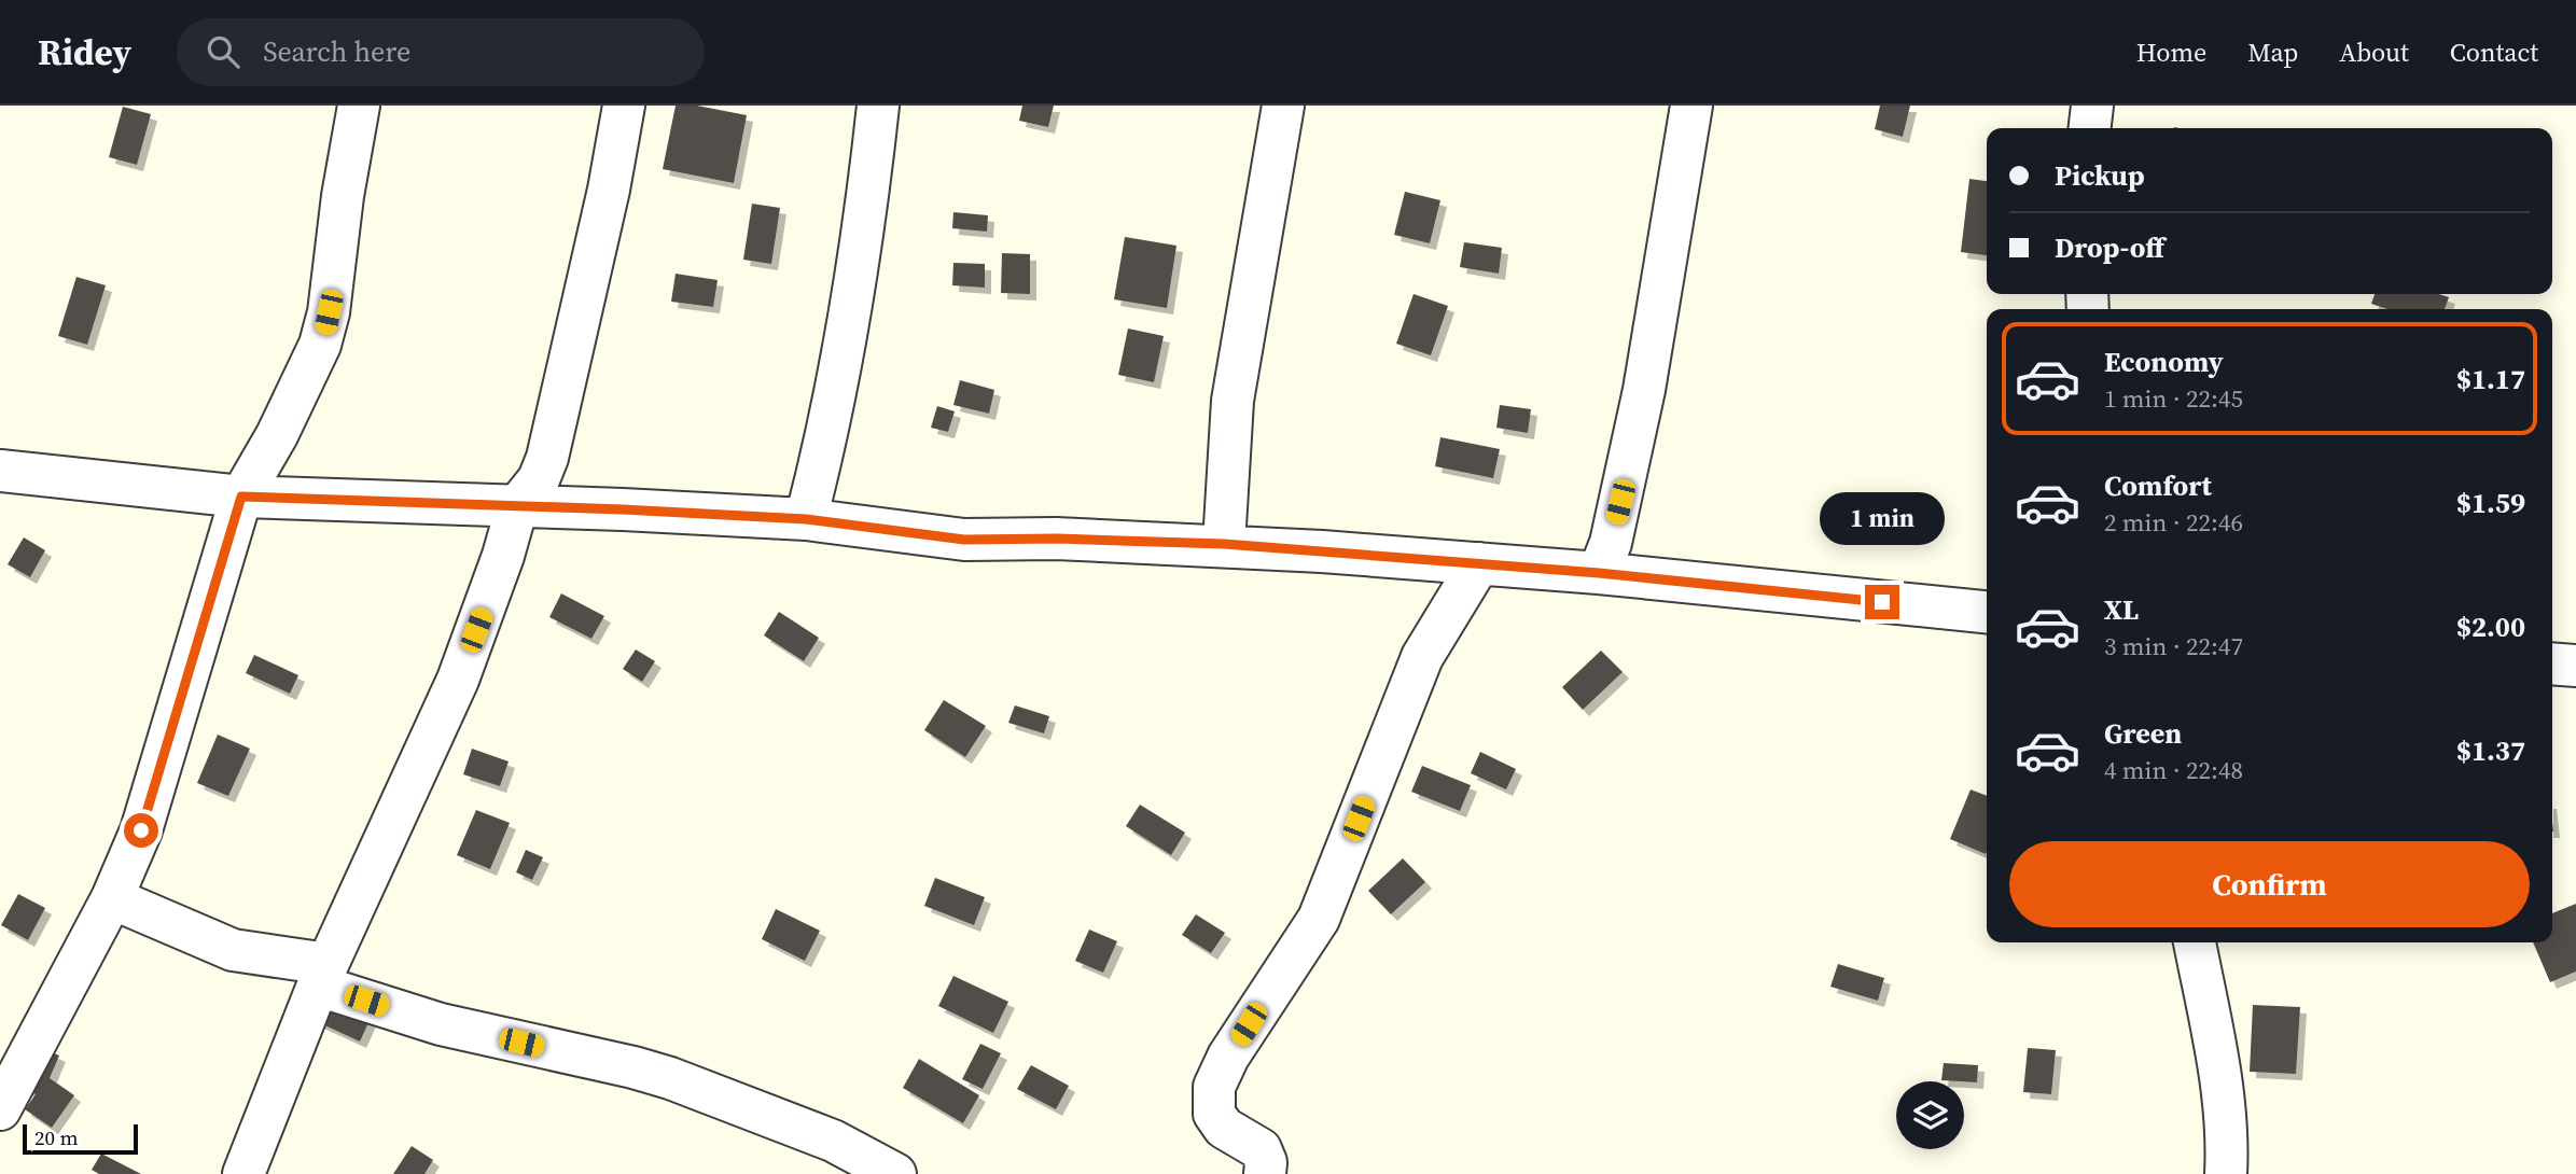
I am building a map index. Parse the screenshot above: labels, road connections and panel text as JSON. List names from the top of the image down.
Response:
{
  "scale_bar": "20 m",
  "page": {
    "header": "Ridey",
    "search": "Search here",
    "nav": [
      "Home",
      "Map",
      "About",
      "Contact"
    ],
    "banner": ["Pickup", "Drop-off"],
    "list": [
      {
        "name": "Economy",
        "note": "1 min · 22:45",
        "value": "$1.17"
      },
      {
        "name": "Comfort",
        "note": "2 min · 22:46",
        "value": "$1.59"
      },
      {
        "name": "XL",
        "note": "3 min · 22:47",
        "value": "$2.00"
      },
      {
        "name": "Green",
        "note": "4 min · 22:48",
        "value": "$1.37"
      }
    ],
    "bubble": "1 min",
    "buttons": "Confirm",
    "scale": "20 m"
  }
}
